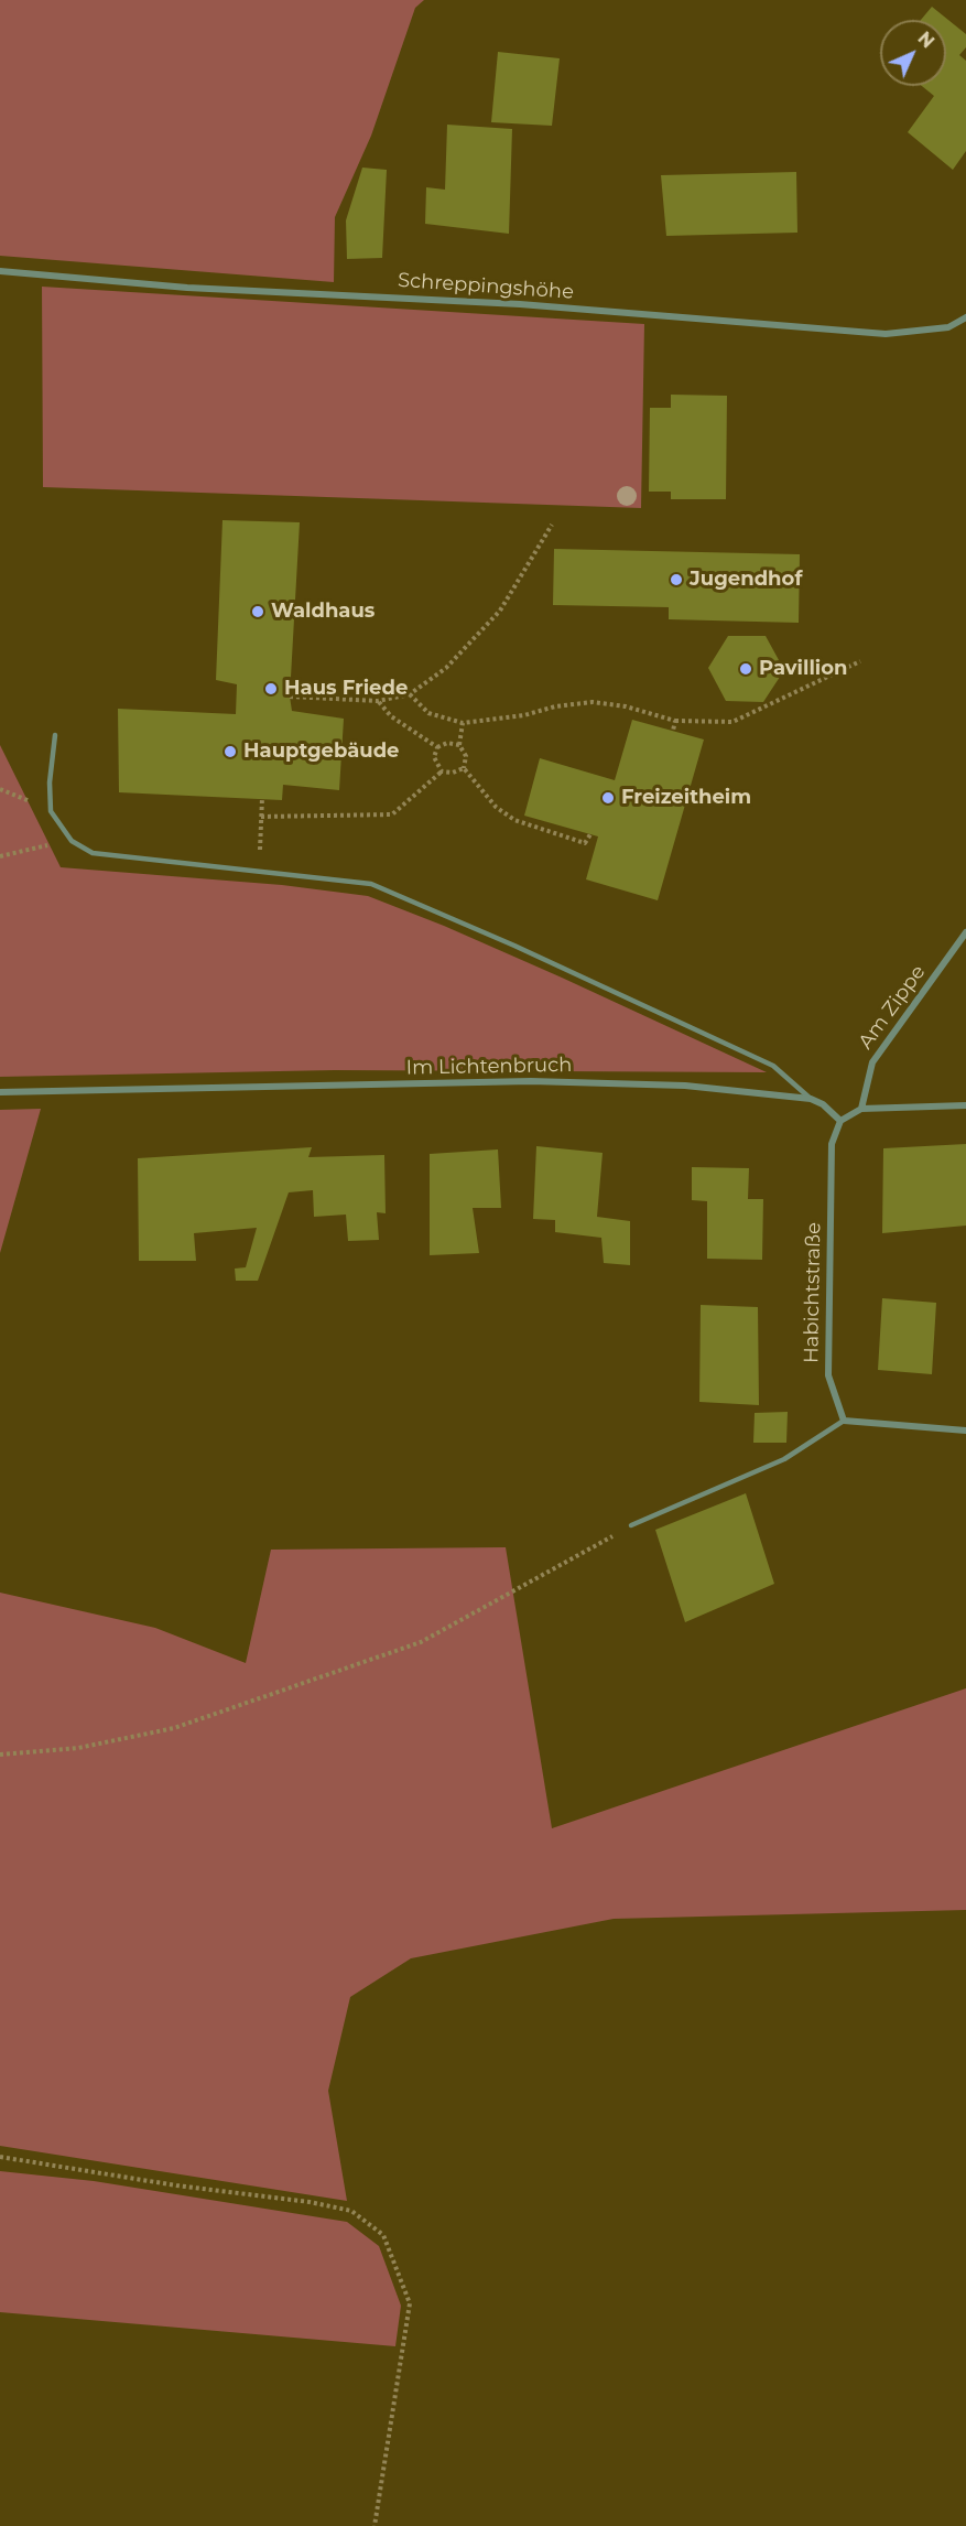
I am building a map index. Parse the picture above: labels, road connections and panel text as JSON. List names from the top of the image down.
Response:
{
  "streets": {
    "street": [
      "Schreppingshöhe",
      "Am Zippe",
      "Im Lichtenbruch",
      "Habichtstraße"
    ]
  },
  "crossings": [
    ["Im Lichtenbruch", "Habichtstraße"]
  ],
  "places": [
    "Jugendhof",
    "Waldhaus",
    "Pavillion",
    "Haus Friede",
    "Hauptgebäude",
    "Freizeitheim"
  ],
  "north": "top right"
}
